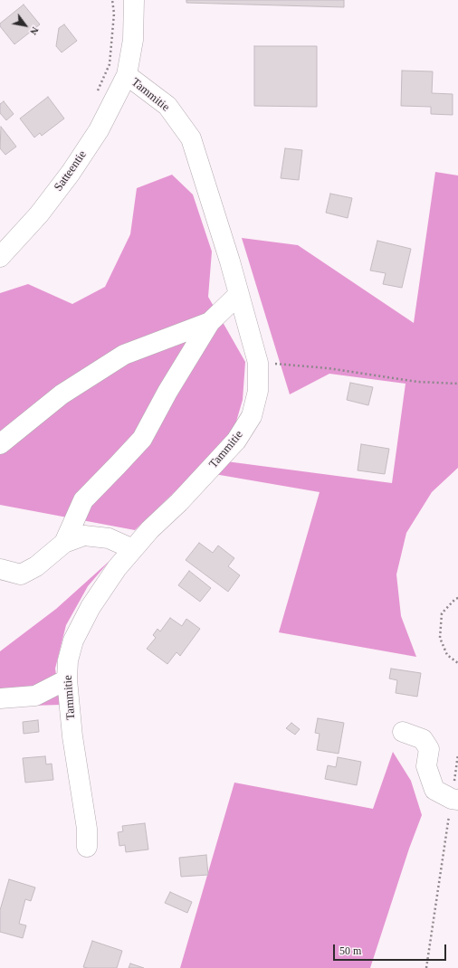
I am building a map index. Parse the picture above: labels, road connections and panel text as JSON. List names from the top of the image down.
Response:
{
  "streets": {
    "street": ["Tammitie", "Satteentie"]
  },
  "crossings": [
    ["Tammitie", "Satteentie"]
  ],
  "scale_bar": "50 m",
  "north": "bottom right"
}
